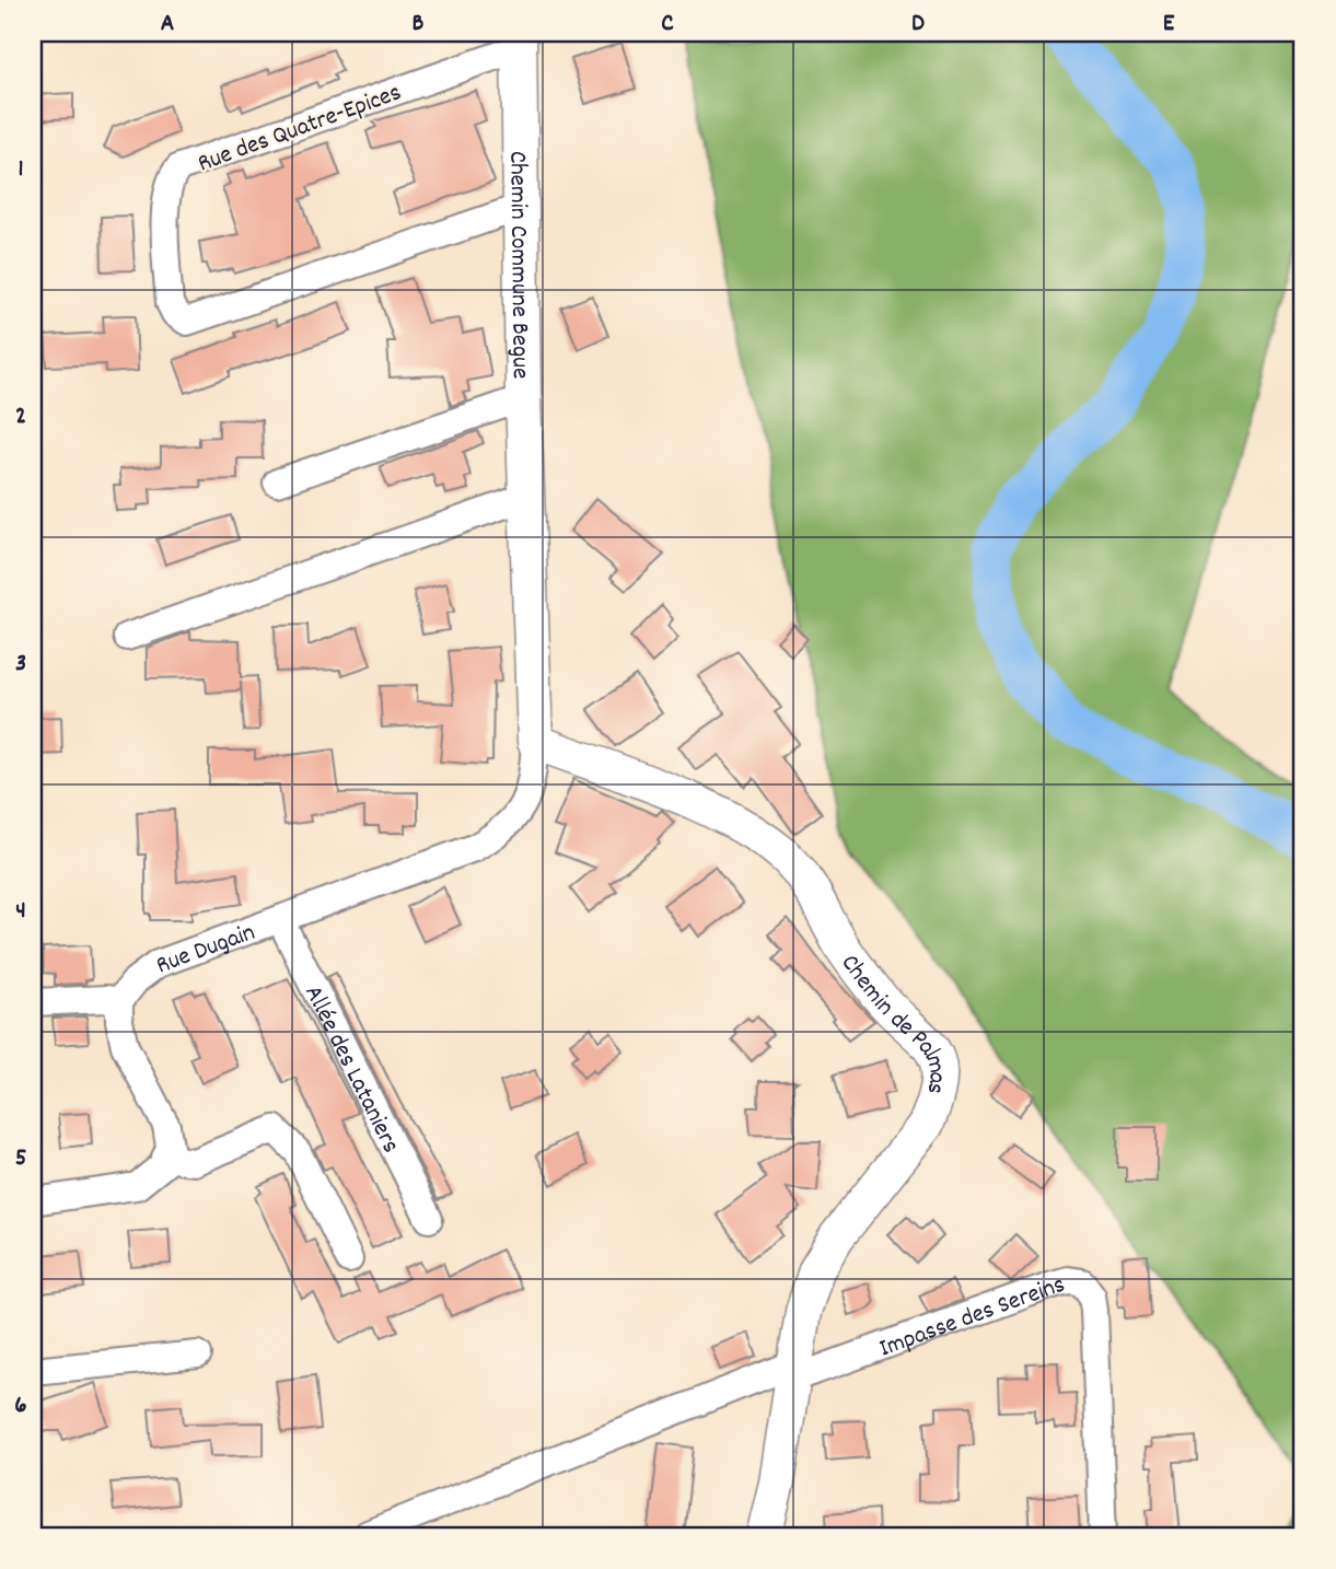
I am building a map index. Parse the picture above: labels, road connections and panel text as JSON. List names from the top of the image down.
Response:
{
  "streets": {
    "street": [
      "Rue des Quatre-Epices",
      "Chemin Commune Begue",
      "Rue Dugain",
      "Chemin de Palmas",
      "Allée des Lataniers",
      "Impasse des Sereins"
    ]
  },
  "crossings": [
    ["Rue des Quatre-Epices", "Chemin Commune Begue"],
    ["Chemin Commune Begue", "Rue Dugain"],
    ["Chemin Commune Begue", "Chemin de Palmas"],
    ["Rue Dugain", "Chemin de Palmas"],
    ["Rue Dugain", "Allée des Lataniers"],
    ["Chemin de Palmas", "Impasse des Sereins"]
  ],
  "grid": {
    "columns": [
      "A",
      "B",
      "C",
      "D",
      "E"
    ],
    "rows": [
      "1",
      "2",
      "3",
      "4",
      "5",
      "6"
    ]
  }
}
